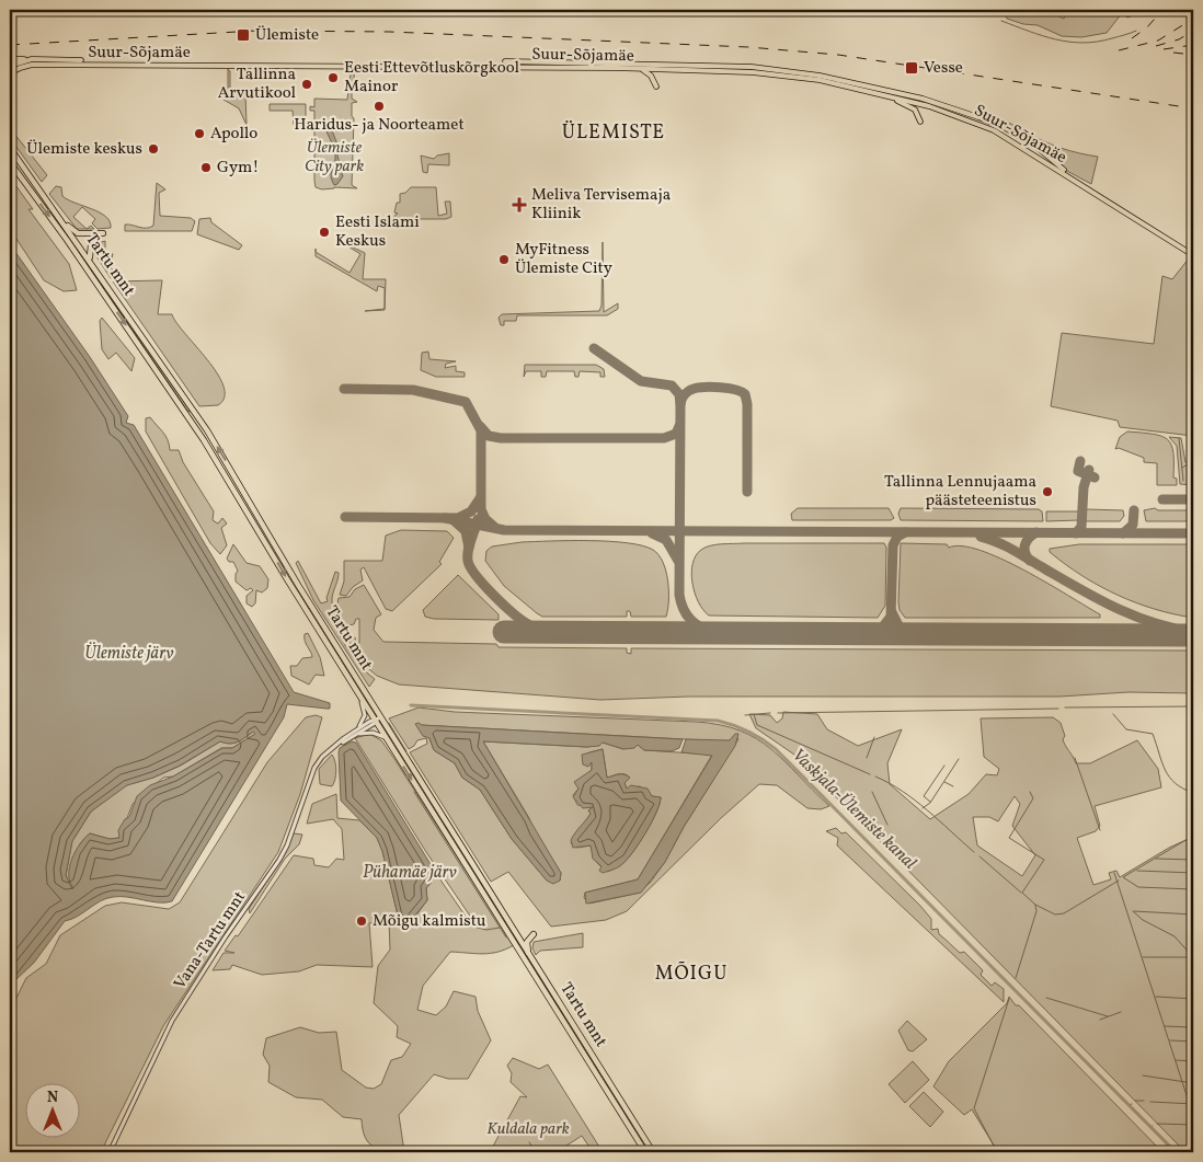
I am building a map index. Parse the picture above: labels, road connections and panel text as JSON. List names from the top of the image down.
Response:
{
  "streets": {
    "highway": ["Tartu mnt"],
    "main road": ["Suur-Sõjamäe"],
    "street": ["Vana-Tartu mnt"]
  },
  "crossings": [
    ["Tartu mnt", "Vana-Tartu mnt"]
  ],
  "districts": ["ÜLEMISTE", "MÕIGU"],
  "water": ["Ülemiste järv", "Vaskjala-Ülemiste kanal", "Pühamäe järv"],
  "parks": ["Ülemiste City park", "Kuldala park"],
  "places": {
    "transit": ["Ülemiste", "Vesse"],
    "other": [
      "Eesti Ettevõtluskõrgkool Mainor",
      "Tallinna Arvutikool",
      "Haridus- ja Noorteamet",
      "Apollo",
      "Ülemiste keskus",
      "Gym!",
      "Eesti Islami Keskus",
      "MyFitness Ülemiste City",
      "Tallinna Lennujaama päästeteenistus",
      "Mõigu kalmistu"
    ],
    "health": ["Meliva Tervisemaja Kliinik"]
  },
  "north": "top"
}
